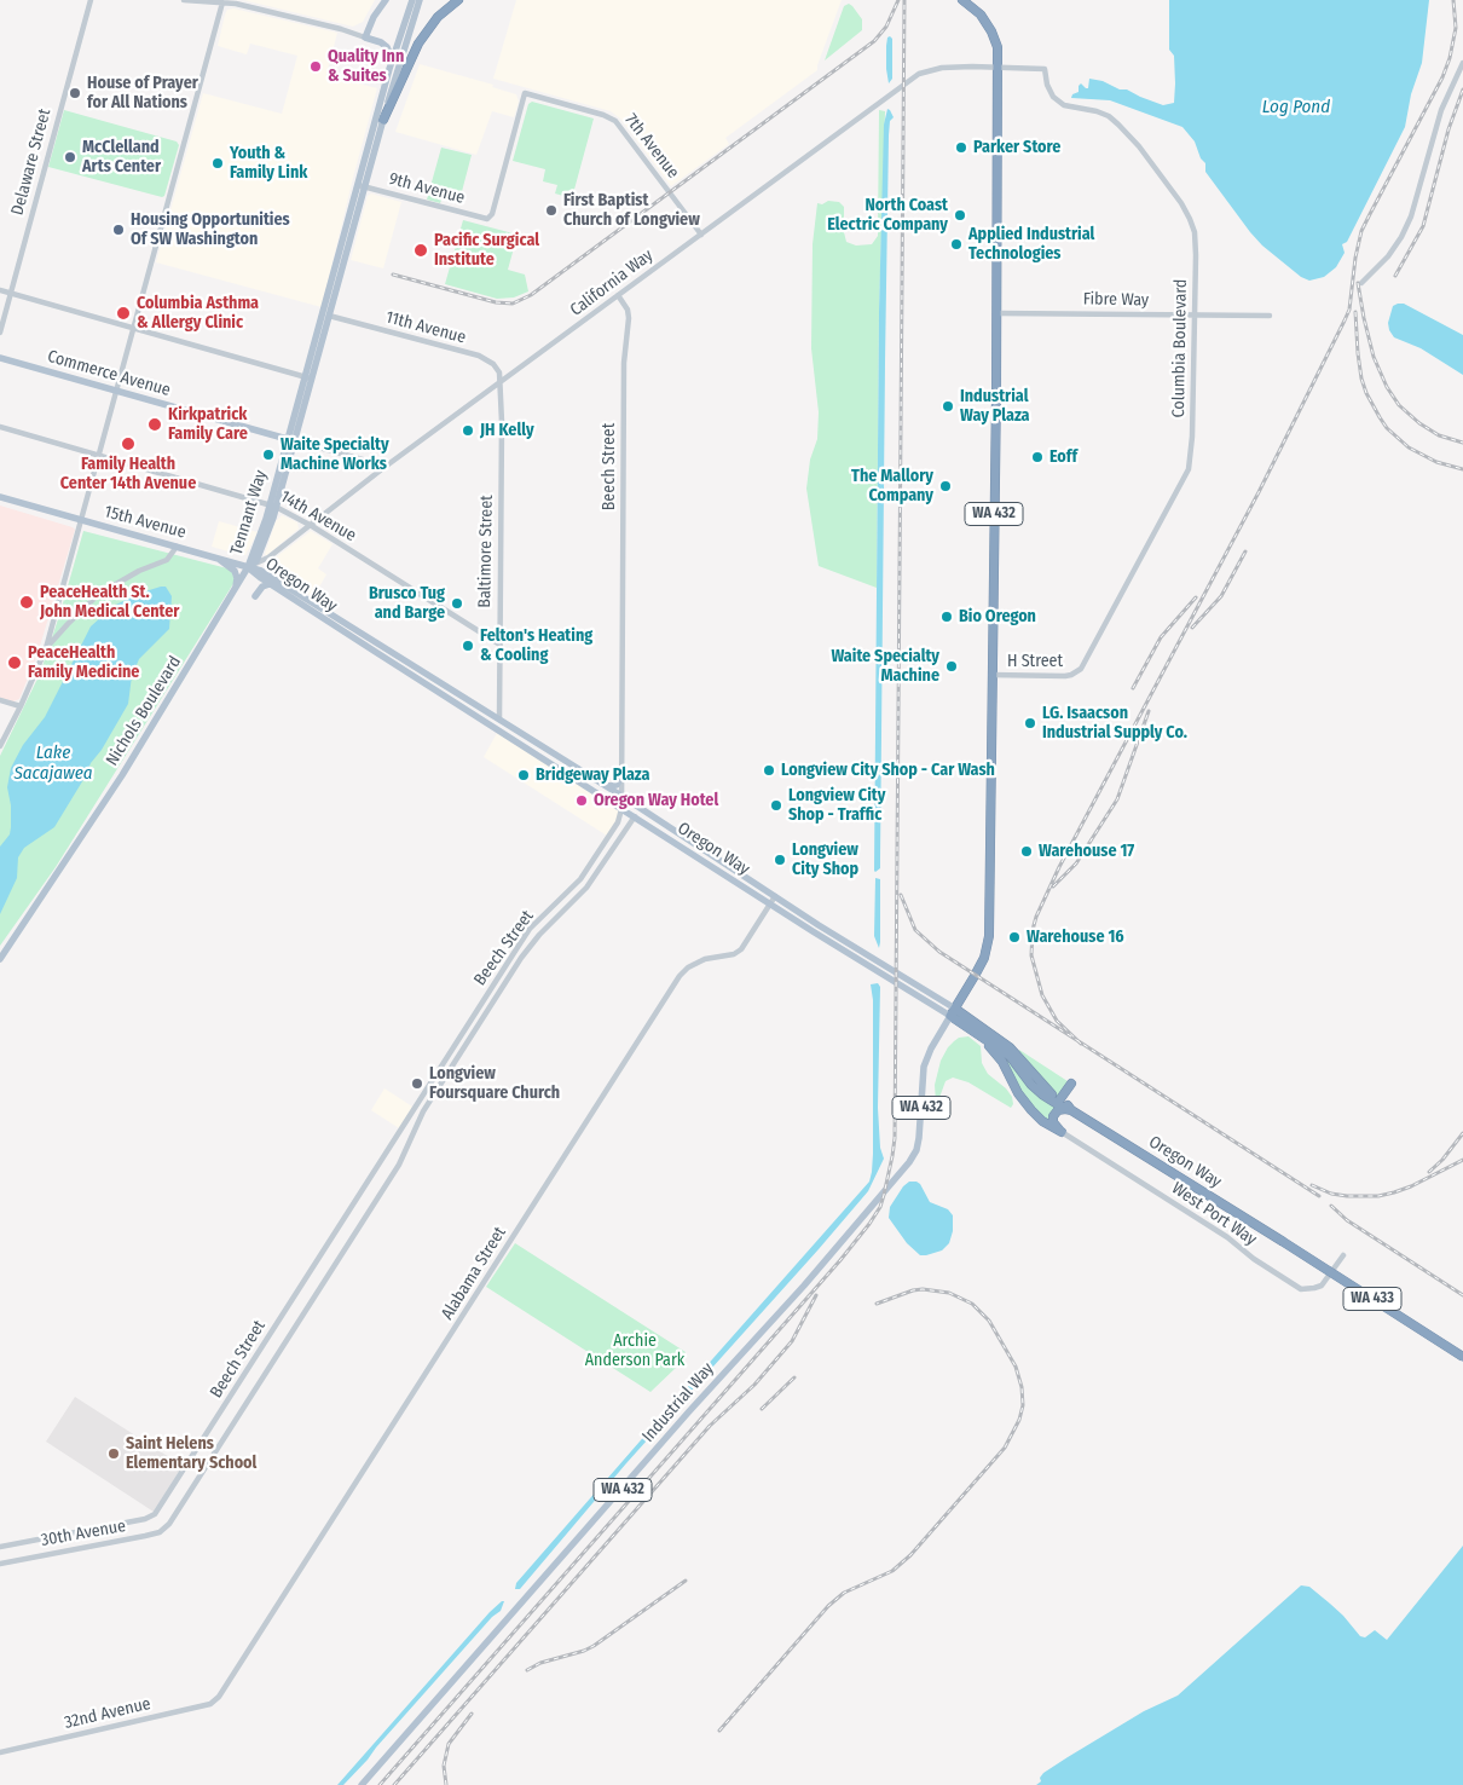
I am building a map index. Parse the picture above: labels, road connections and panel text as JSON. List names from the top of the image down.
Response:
{
  "streets": {
    "highway": ["WA 432", "Oregon Way", "WA 433"],
    "main road": [
      "Commerce Avenue",
      "Tennant Way",
      "15th Avenue",
      "Nichols Boulevard",
      "Industrial Way"
    ],
    "street": [
      "7th Avenue",
      "Delaware Street",
      "9th Avenue",
      "California Way",
      "Fibre Way",
      "11th Avenue",
      "Columbia Boulevard",
      "Beech Street",
      "14th Avenue",
      "Baltimore Street",
      "H Street",
      "West Port Way",
      "Alabama Street",
      "30th Avenue",
      "32nd Avenue"
    ]
  },
  "crossings": [
    ["7th Avenue", "9th Avenue"],
    ["7th Avenue", "California Way"],
    ["9th Avenue", "Tennant Way"],
    ["California Way", "11th Avenue"],
    ["California Way", "Columbia Boulevard"],
    ["California Way", "Commerce Avenue"],
    ["California Way", "Beech Street"],
    ["California Way", "Tennant Way"],
    ["California Way", "WA 432"],
    ["California Way", "14th Avenue"],
    ["California Way", "15th Avenue"],
    ["California Way", "Baltimore Street"],
    ["California Way", "Oregon Way"],
    ["California Way", "Nichols Boulevard"],
    ["Fibre Way", "Columbia Boulevard"],
    ["Fibre Way", "WA 432"],
    ["11th Avenue", "Tennant Way"],
    ["11th Avenue", "Baltimore Street"],
    ["Columbia Boulevard", "H Street"],
    ["Commerce Avenue", "Tennant Way"],
    ["Beech Street", "Oregon Way"],
    ["Beech Street", "30th Avenue"],
    ["Tennant Way", "14th Avenue"],
    ["Tennant Way", "15th Avenue"],
    ["Tennant Way", "Oregon Way"],
    ["Tennant Way", "Nichols Boulevard"],
    ["WA 432", "Oregon Way"],
    ["WA 432", "H Street"],
    ["WA 432", "Industrial Way"],
    ["14th Avenue", "Baltimore Street"],
    ["15th Avenue", "Oregon Way"],
    ["15th Avenue", "Nichols Boulevard"],
    ["Baltimore Street", "Oregon Way"],
    ["Oregon Way", "Nichols Boulevard"],
    ["Oregon Way", "Alabama Street"],
    ["Oregon Way", "Industrial Way"],
    ["Alabama Street", "32nd Avenue"]
  ],
  "water": ["Log Pond", "Lake Sacajawea"],
  "parks": ["Archie Anderson Park"],
  "places": [
    "Quality Inn & Suites",
    "House of Prayer for All Nations",
    "Parker Store",
    "McClelland Arts Center",
    "Youth & Family Link",
    "First Baptist Church of Longview",
    "North Coast Electric Company",
    "Housing Opportunities Of SW Washington",
    "Applied Industrial Technologies",
    "Pacific Surgical Institute",
    "Columbia Asthma & Allergy Clinic",
    "Industrial Way Plaza",
    "Kirkpatrick Family Care",
    "JH Kelly",
    "Family Health Center 14th Avenue",
    "Waite Specialty Machine Works",
    "Eoff",
    "The Mallory Company",
    "PeaceHealth St. John Medical Center",
    "Brusco Tug and Barge",
    "Bio Oregon",
    "Felton's Heating & Cooling",
    "PeaceHealth Family Medicine",
    "Waite Specialty Machine",
    "LG. Isaacson Industrial Supply Co.",
    "Longview City Shop - Car Wash",
    "Bridgeway Plaza",
    "Oregon Way Hotel",
    "Longview City Shop - Traffic",
    "Warehouse 17",
    "Longview City Shop",
    "Warehouse 16",
    "Longview Foursquare Church",
    "Saint Helens Elementary School"
  ]
}
